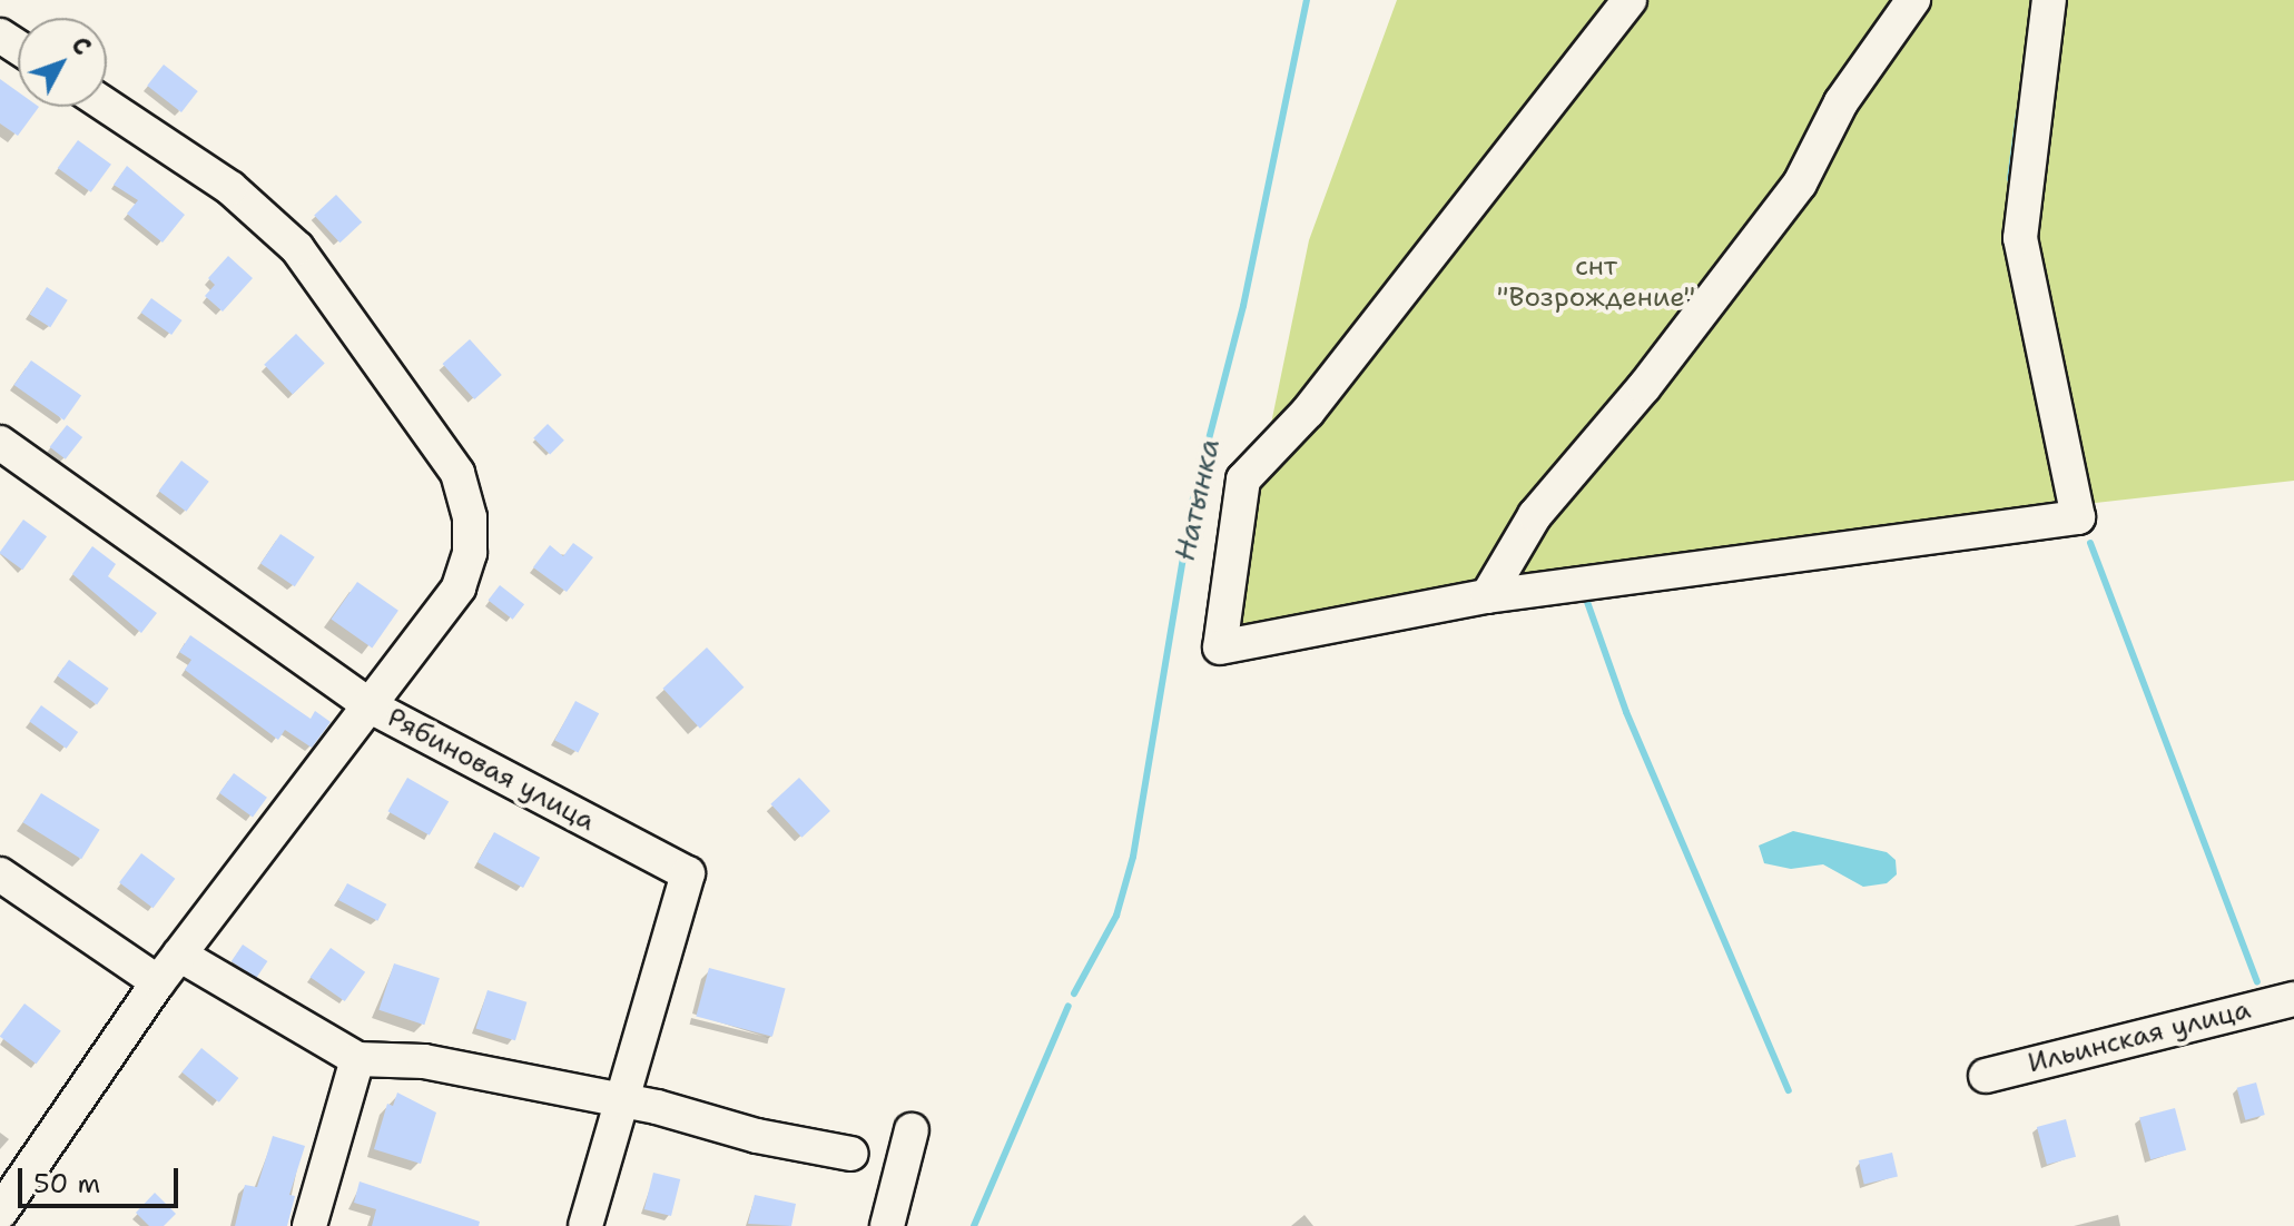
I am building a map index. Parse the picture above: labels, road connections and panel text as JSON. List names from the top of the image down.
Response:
{
  "streets": {
    "street": ["Рябиновая улица", "Ильинская улица"]
  },
  "water": ["Натынка"],
  "parks": ["снт \"Возрождение\""],
  "scale_bar": "50 m",
  "north": "top right"
}
